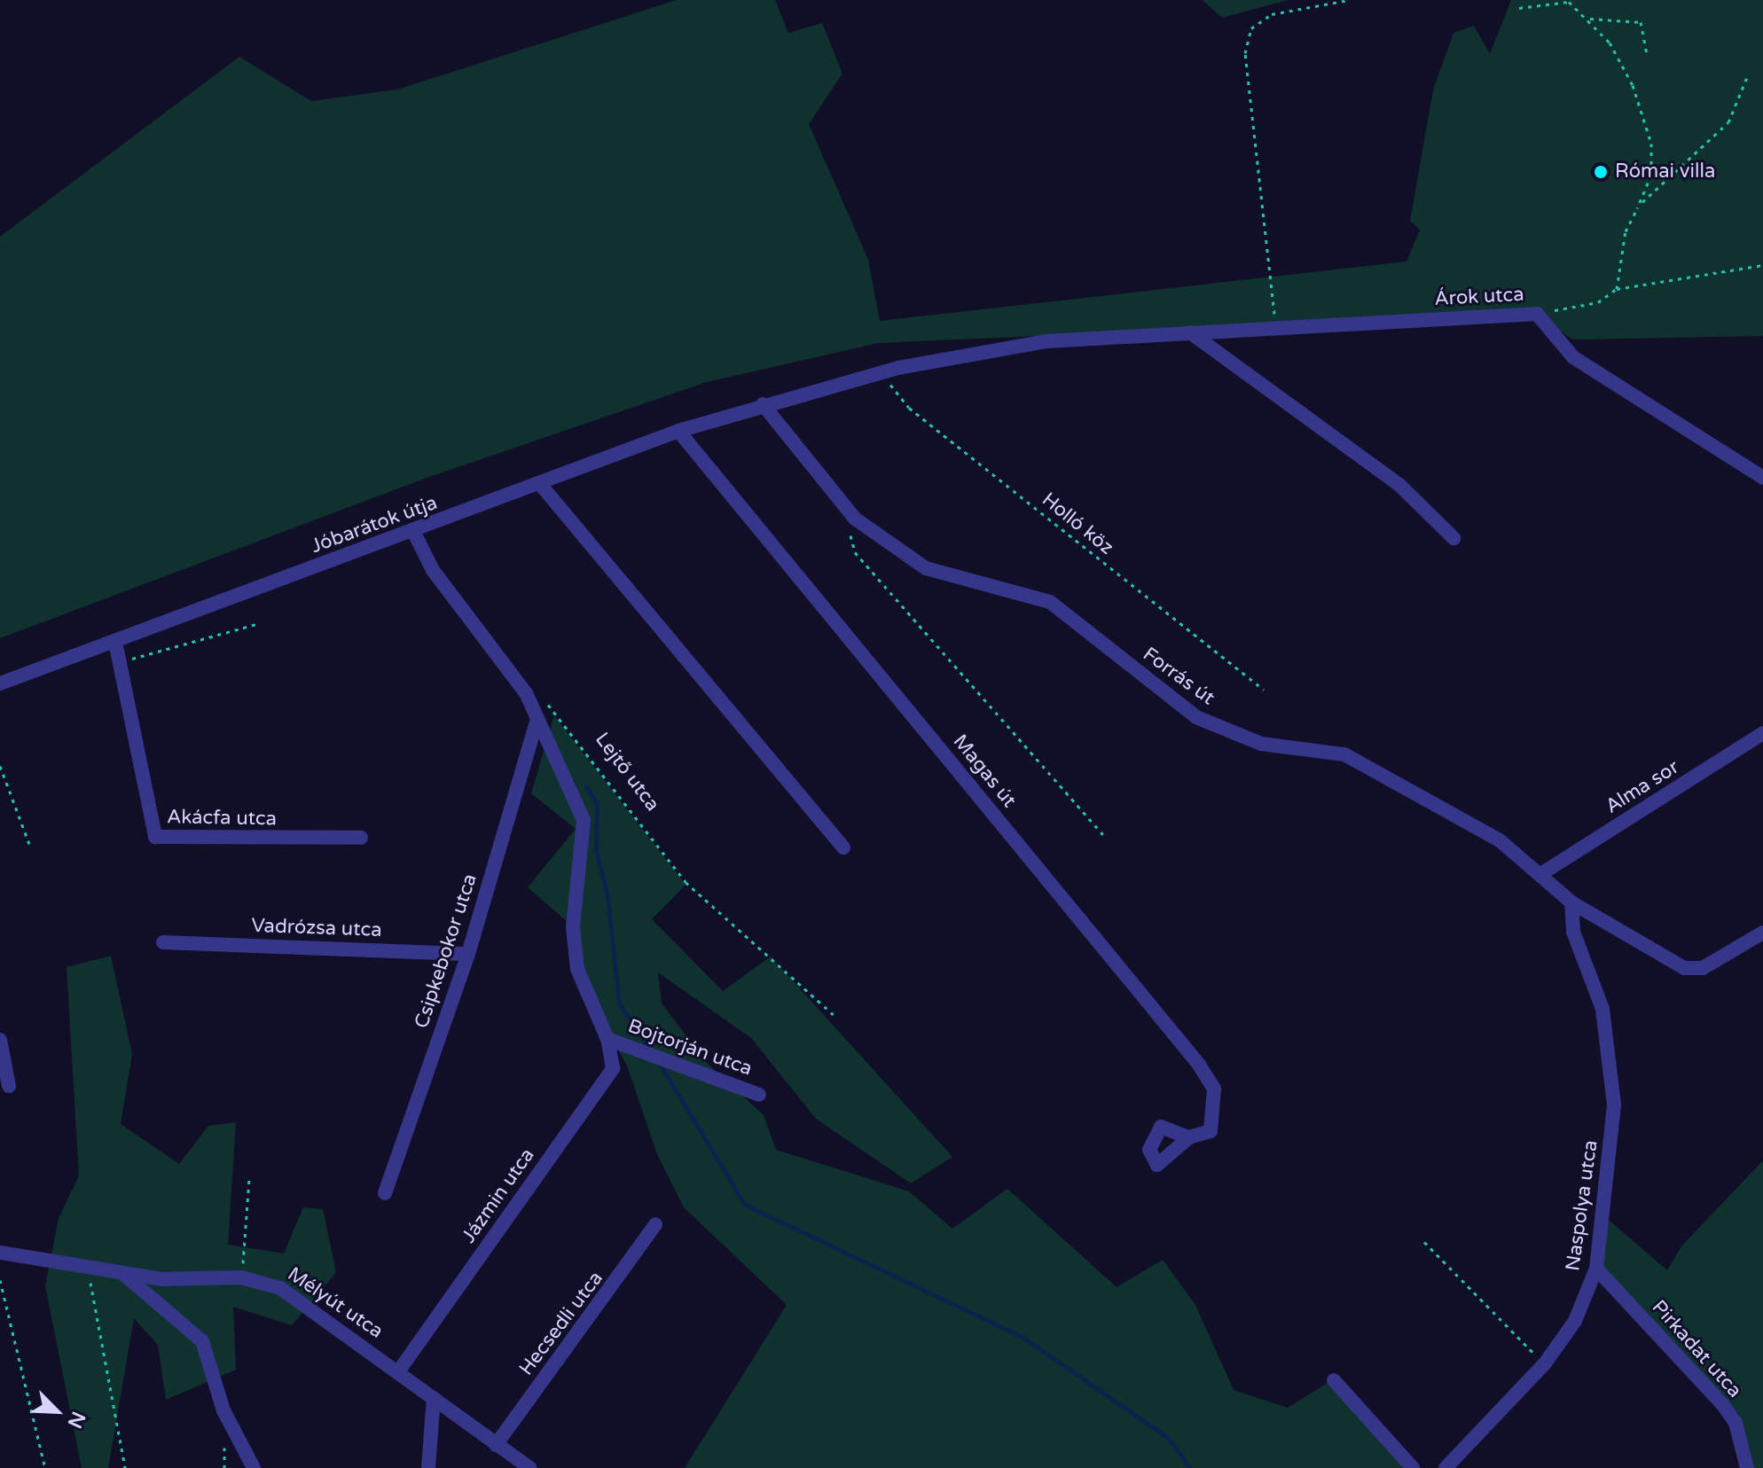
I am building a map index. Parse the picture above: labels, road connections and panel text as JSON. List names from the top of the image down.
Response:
{
  "streets": {
    "street": [
      "Árok utca",
      "Jóbarátok útja",
      "Forrás út",
      "Magas út",
      "Alma sor",
      "Akácfa utca",
      "Vadrózsa utca",
      "Csipkebokor utca",
      "Bojtorján utca",
      "Jázmin utca",
      "Naspolya utca",
      "Mélyút utca",
      "Hecsedli utca",
      "Pirkadat utca"
    ],
    "path": ["Holló köz", "Lejtő utca"]
  },
  "crossings": [
    ["Árok utca", "Holló köz"],
    ["Árok utca", "Jóbarátok útja"],
    ["Holló köz", "Jóbarátok útja"],
    ["Jóbarátok útja", "Forrás út"],
    ["Jóbarátok útja", "Magas út"],
    ["Jóbarátok útja", "Akácfa utca"],
    ["Forrás út", "Alma sor"],
    ["Forrás út", "Naspolya utca"],
    ["Lejtő utca", "Jázmin utca"],
    ["Vadrózsa utca", "Csipkebokor utca"],
    ["Csipkebokor utca", "Jázmin utca"],
    ["Bojtorján utca", "Jázmin utca"],
    ["Jázmin utca", "Mélyút utca"],
    ["Naspolya utca", "Pirkadat utca"],
    ["Mélyút utca", "Hecsedli utca"]
  ],
  "places": ["Római villa"],
  "north": "bottom right"
}
